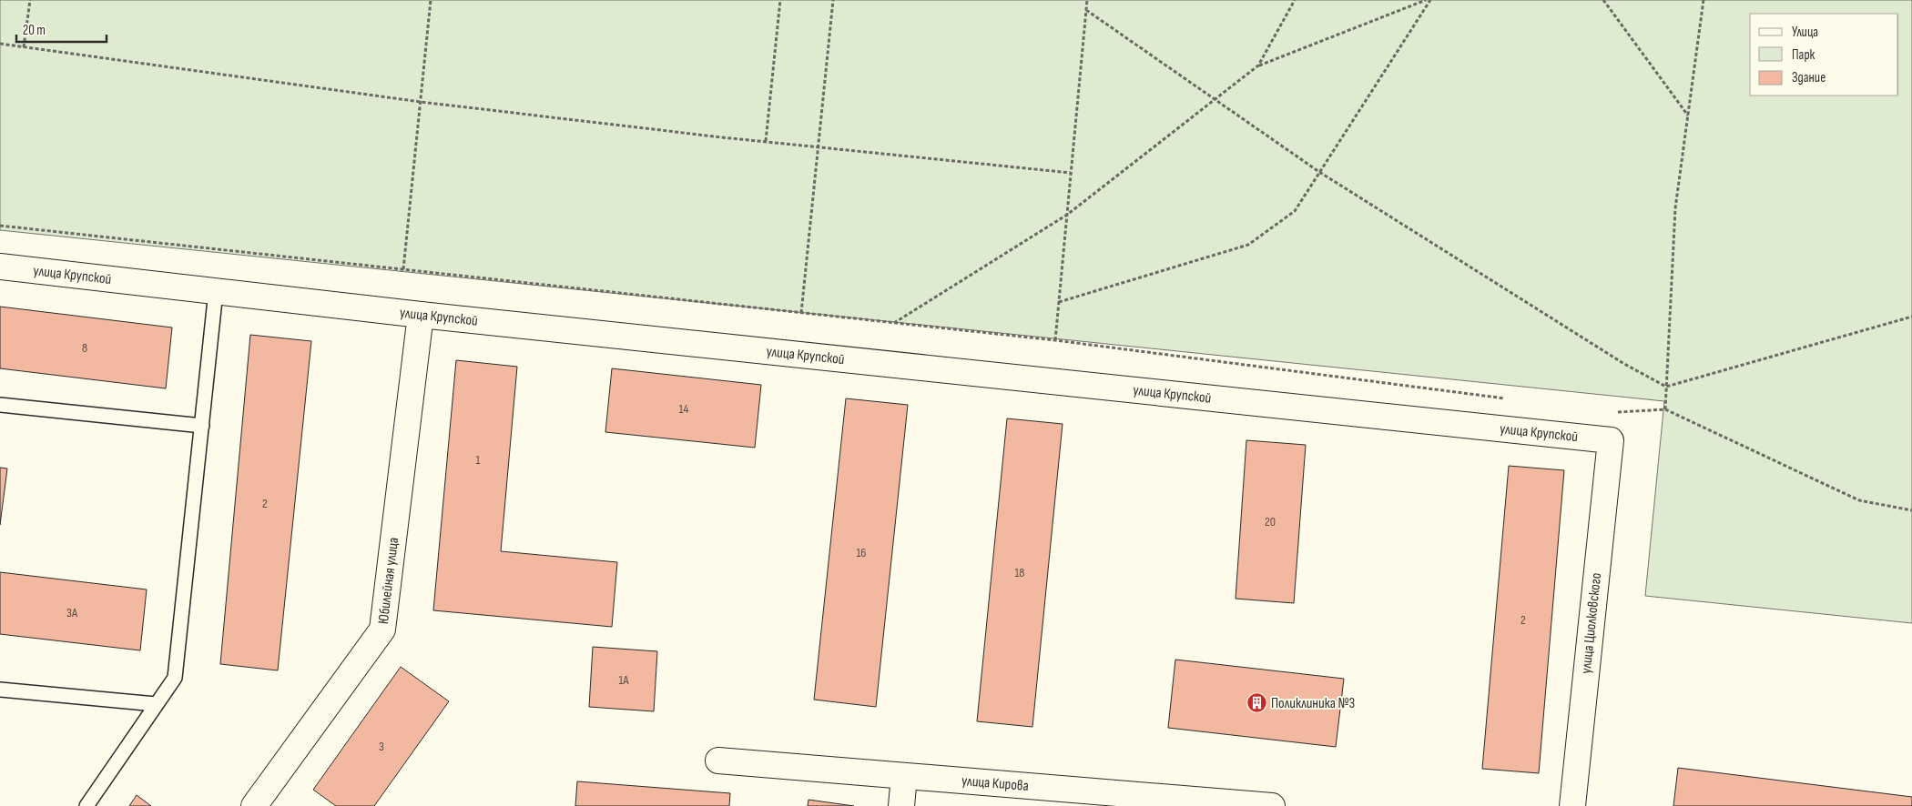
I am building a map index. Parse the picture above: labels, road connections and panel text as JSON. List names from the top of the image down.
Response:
{
  "streets": {
    "street": [
      "улица Крупской",
      "Юбилейная улица",
      "улица Циолковского",
      "улица Кирова"
    ]
  },
  "crossings": [
    ["улица Крупской", "Юбилейная улица"],
    ["улица Крупской", "улица Циолковского"]
  ],
  "places": {
    "building": ["Поликлиника №3"]
  },
  "house_numbers": [
    "8",
    "14",
    "1",
    "2",
    "20",
    "16",
    "18",
    "3А",
    "2",
    "1А",
    "3"
  ],
  "legend": ["Улица", "Парк", "Здание"],
  "scale_bar": "20 m"
}
